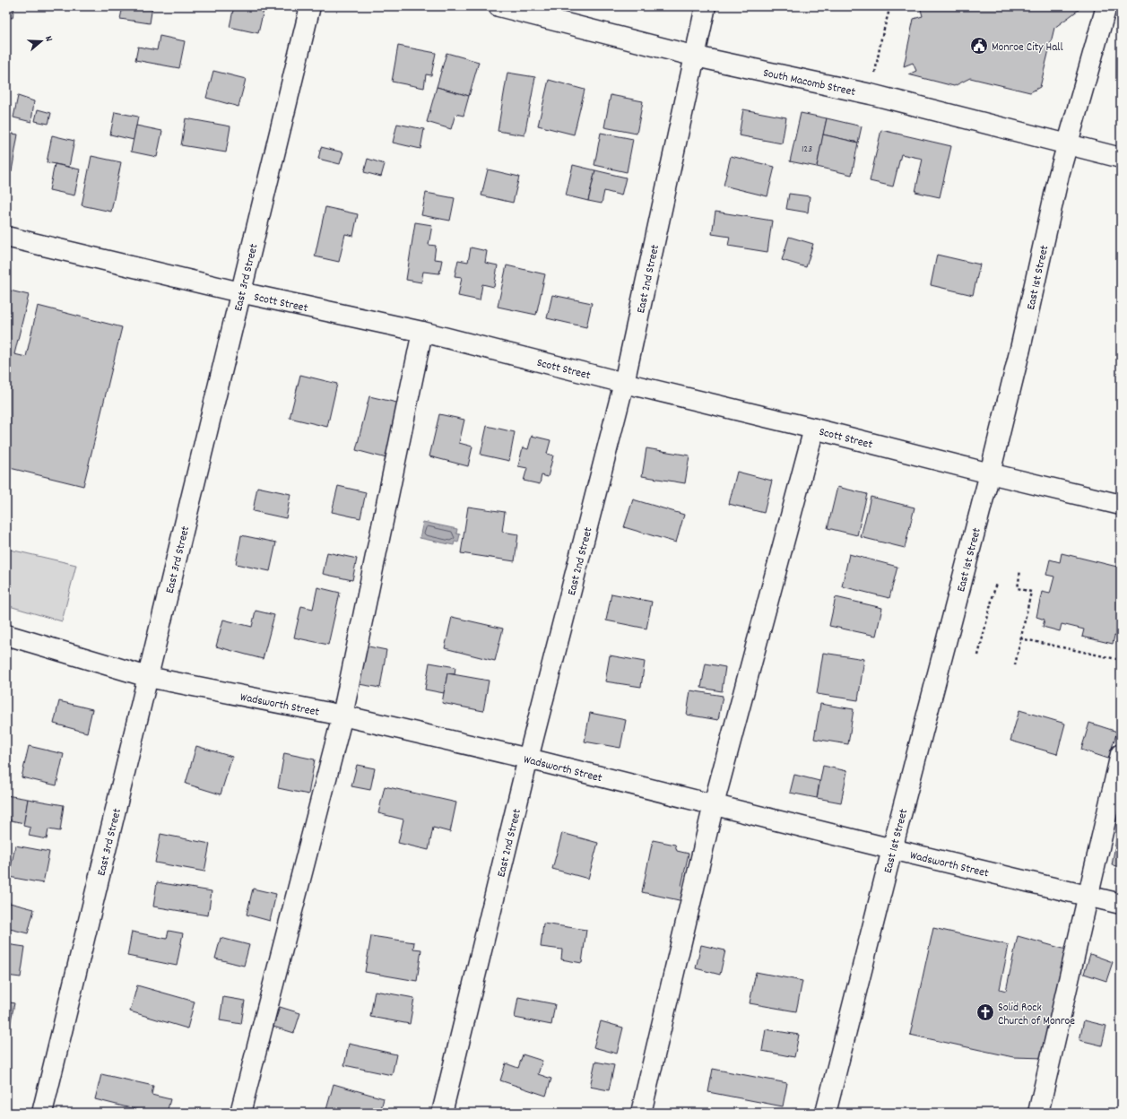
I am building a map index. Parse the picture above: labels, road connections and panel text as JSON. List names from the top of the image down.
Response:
{
  "streets": {
    "street": [
      "South Macomb Street",
      "East 3rd Street",
      "East 1st Street",
      "East 2nd Street",
      "Scott Street",
      "Wadsworth Street"
    ]
  },
  "crossings": [
    ["South Macomb Street", "East 1st Street"],
    ["South Macomb Street", "East 2nd Street"],
    ["East 3rd Street", "Scott Street"],
    ["East 3rd Street", "Wadsworth Street"],
    ["East 1st Street", "Scott Street"],
    ["East 1st Street", "Wadsworth Street"],
    ["East 2nd Street", "Scott Street"],
    ["East 2nd Street", "Wadsworth Street"]
  ],
  "places": {
    "public building": ["Monroe City Hall"],
    "church": ["Solid Rock Church of Monroe"]
  },
  "house_numbers": ["123"],
  "north": "right"
}
